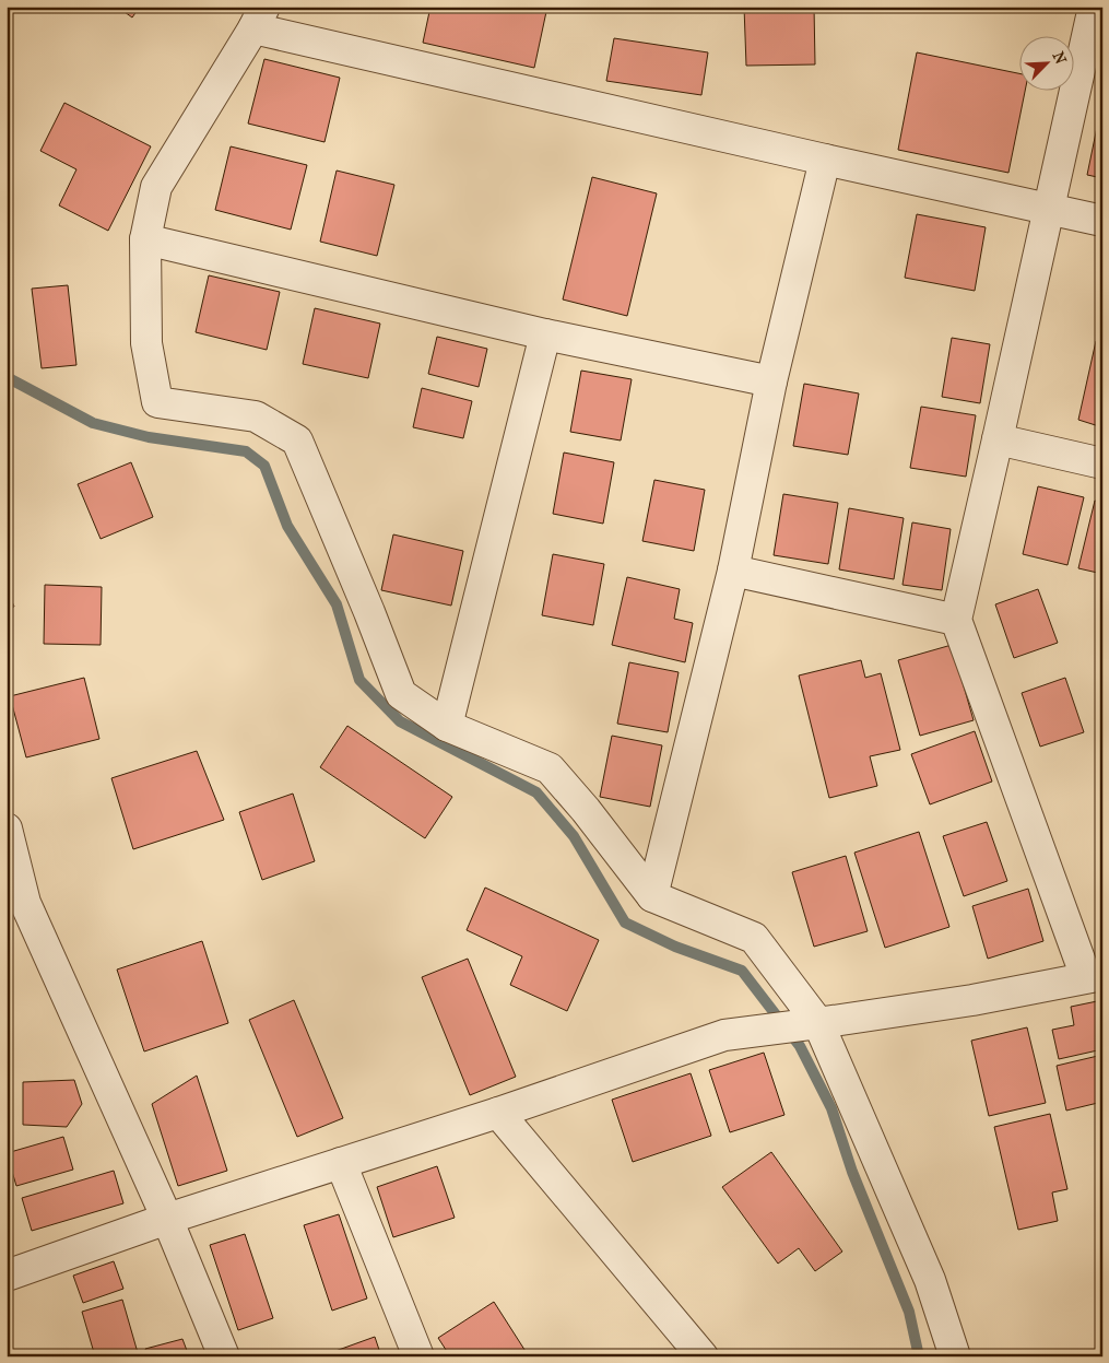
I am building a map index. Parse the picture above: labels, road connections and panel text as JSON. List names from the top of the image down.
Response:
{
  "north": "top right"
}
